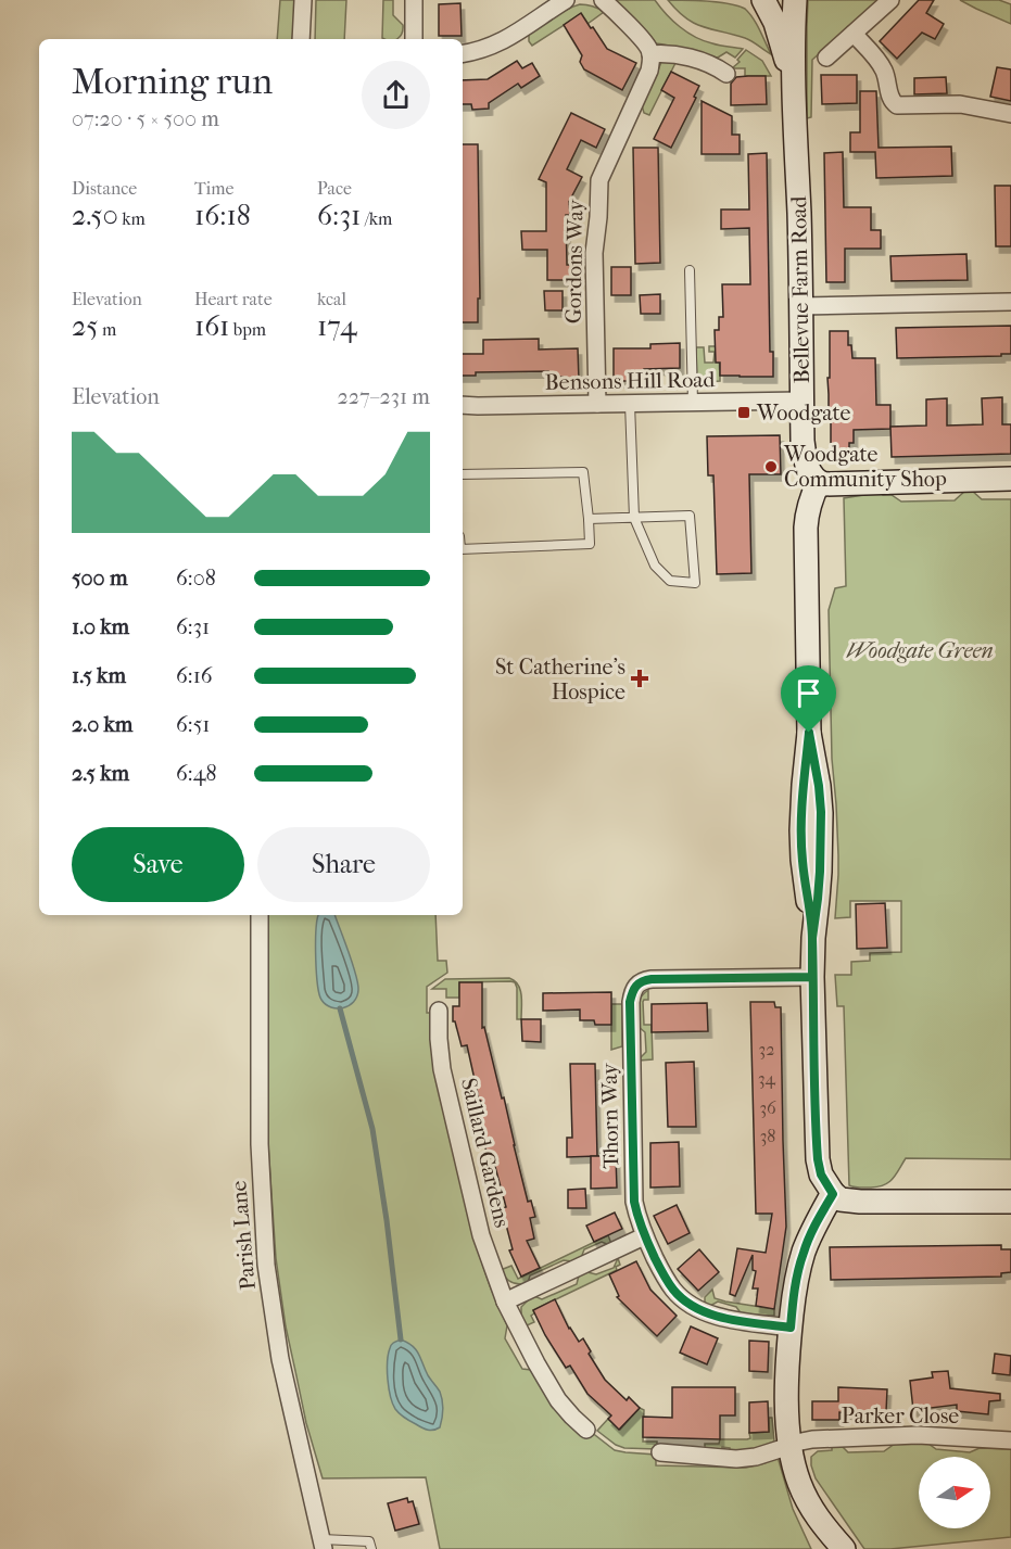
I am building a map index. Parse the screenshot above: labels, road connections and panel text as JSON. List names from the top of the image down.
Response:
{
  "streets": {
    "street": [
      "Gordons Way",
      "Bellevue Farm Road",
      "Bensons Hill Road",
      "Thorn Way",
      "Saillard Gardens",
      "Parish Lane",
      "Parker Close"
    ]
  },
  "crossings": [
    ["Gordons Way", "Bensons Hill Road"],
    ["Bellevue Farm Road", "Bensons Hill Road"]
  ],
  "parks": ["Woodgate Green"],
  "places": {
    "transit": ["Woodgate"],
    "other": ["Woodgate Community Shop"],
    "health": ["St Catherine's Hospice"]
  },
  "house_numbers": [
    "32",
    "34",
    "36",
    "38"
  ],
  "north": "right",
  "page": {
    "heading": ["Morning run", "07:20 · 5 × 500 m"],
    "stats": [
      ["Distance", "2.50 km"],
      ["Time", "16:18"],
      ["Pace", "6:31 /km"],
      ["Elevation", "25 m"],
      ["Heart rate", "161 bpm"],
      ["kcal", "174"]
    ],
    "chart": ["Elevation", "227–231 m"],
    "list": [
      {
        "name": "500 m",
        "note": "6:08"
      },
      {
        "name": "1.0 km",
        "note": "6:31"
      },
      {
        "name": "1.5 km",
        "note": "6:16"
      },
      {
        "name": "2.0 km",
        "note": "6:51"
      },
      {
        "name": "2.5 km",
        "note": "6:48"
      }
    ],
    "buttons": ["Save", "Share"]
  }
}
